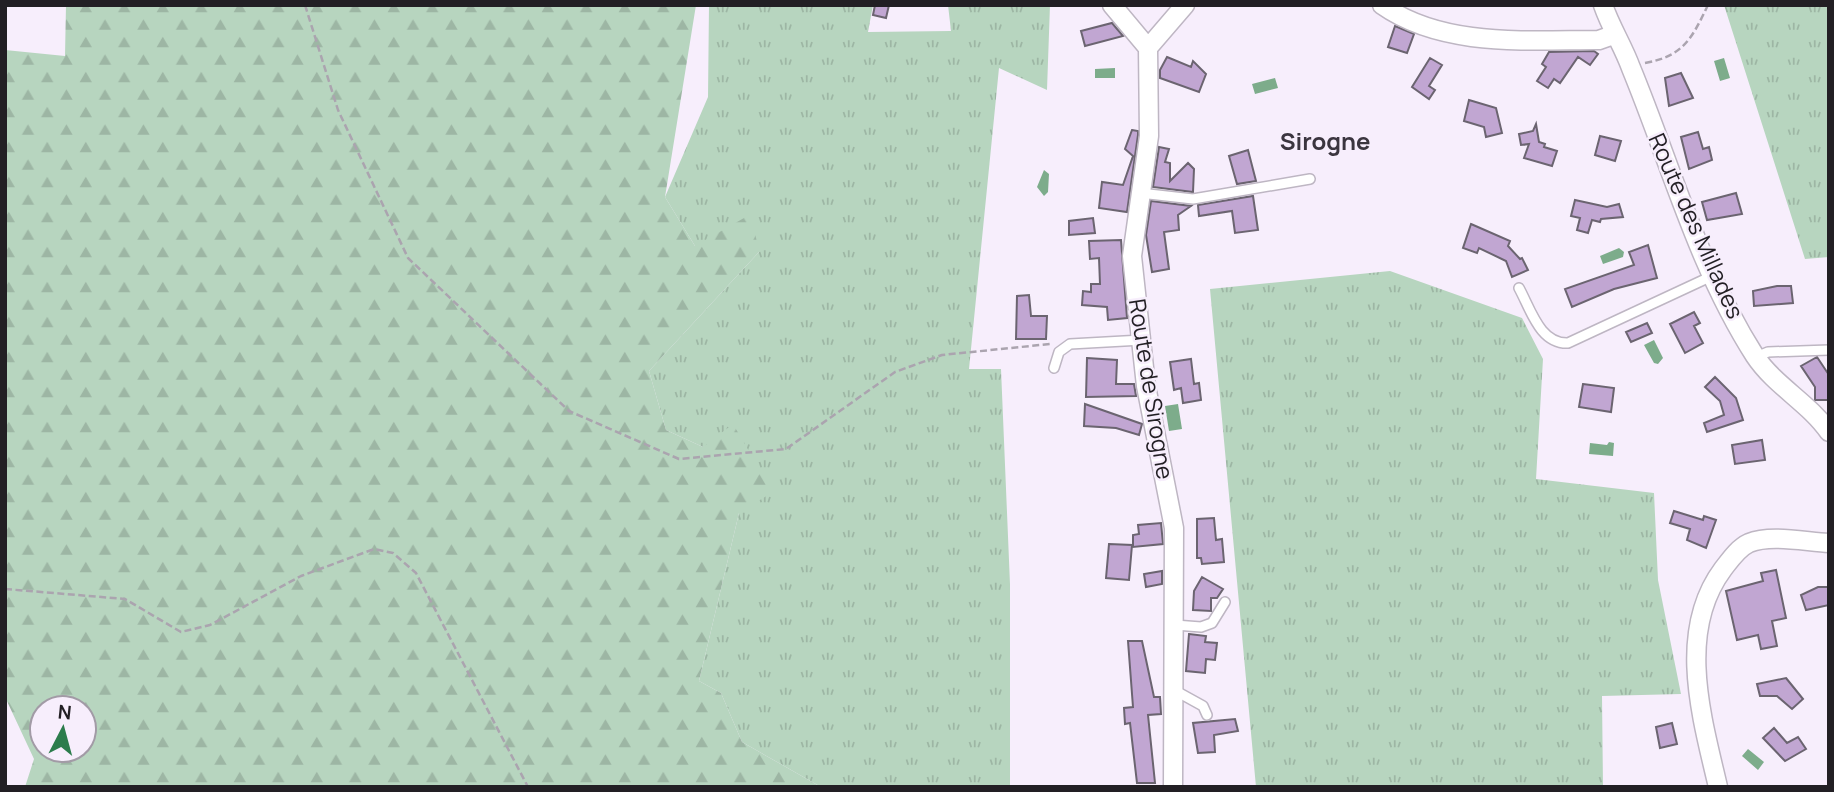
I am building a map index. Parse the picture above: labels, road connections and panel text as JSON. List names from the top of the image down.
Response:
{
  "streets": {
    "street": ["Route des Millades", "Route de Sirogne"]
  },
  "districts": ["Sirogne"],
  "north": "top"
}
